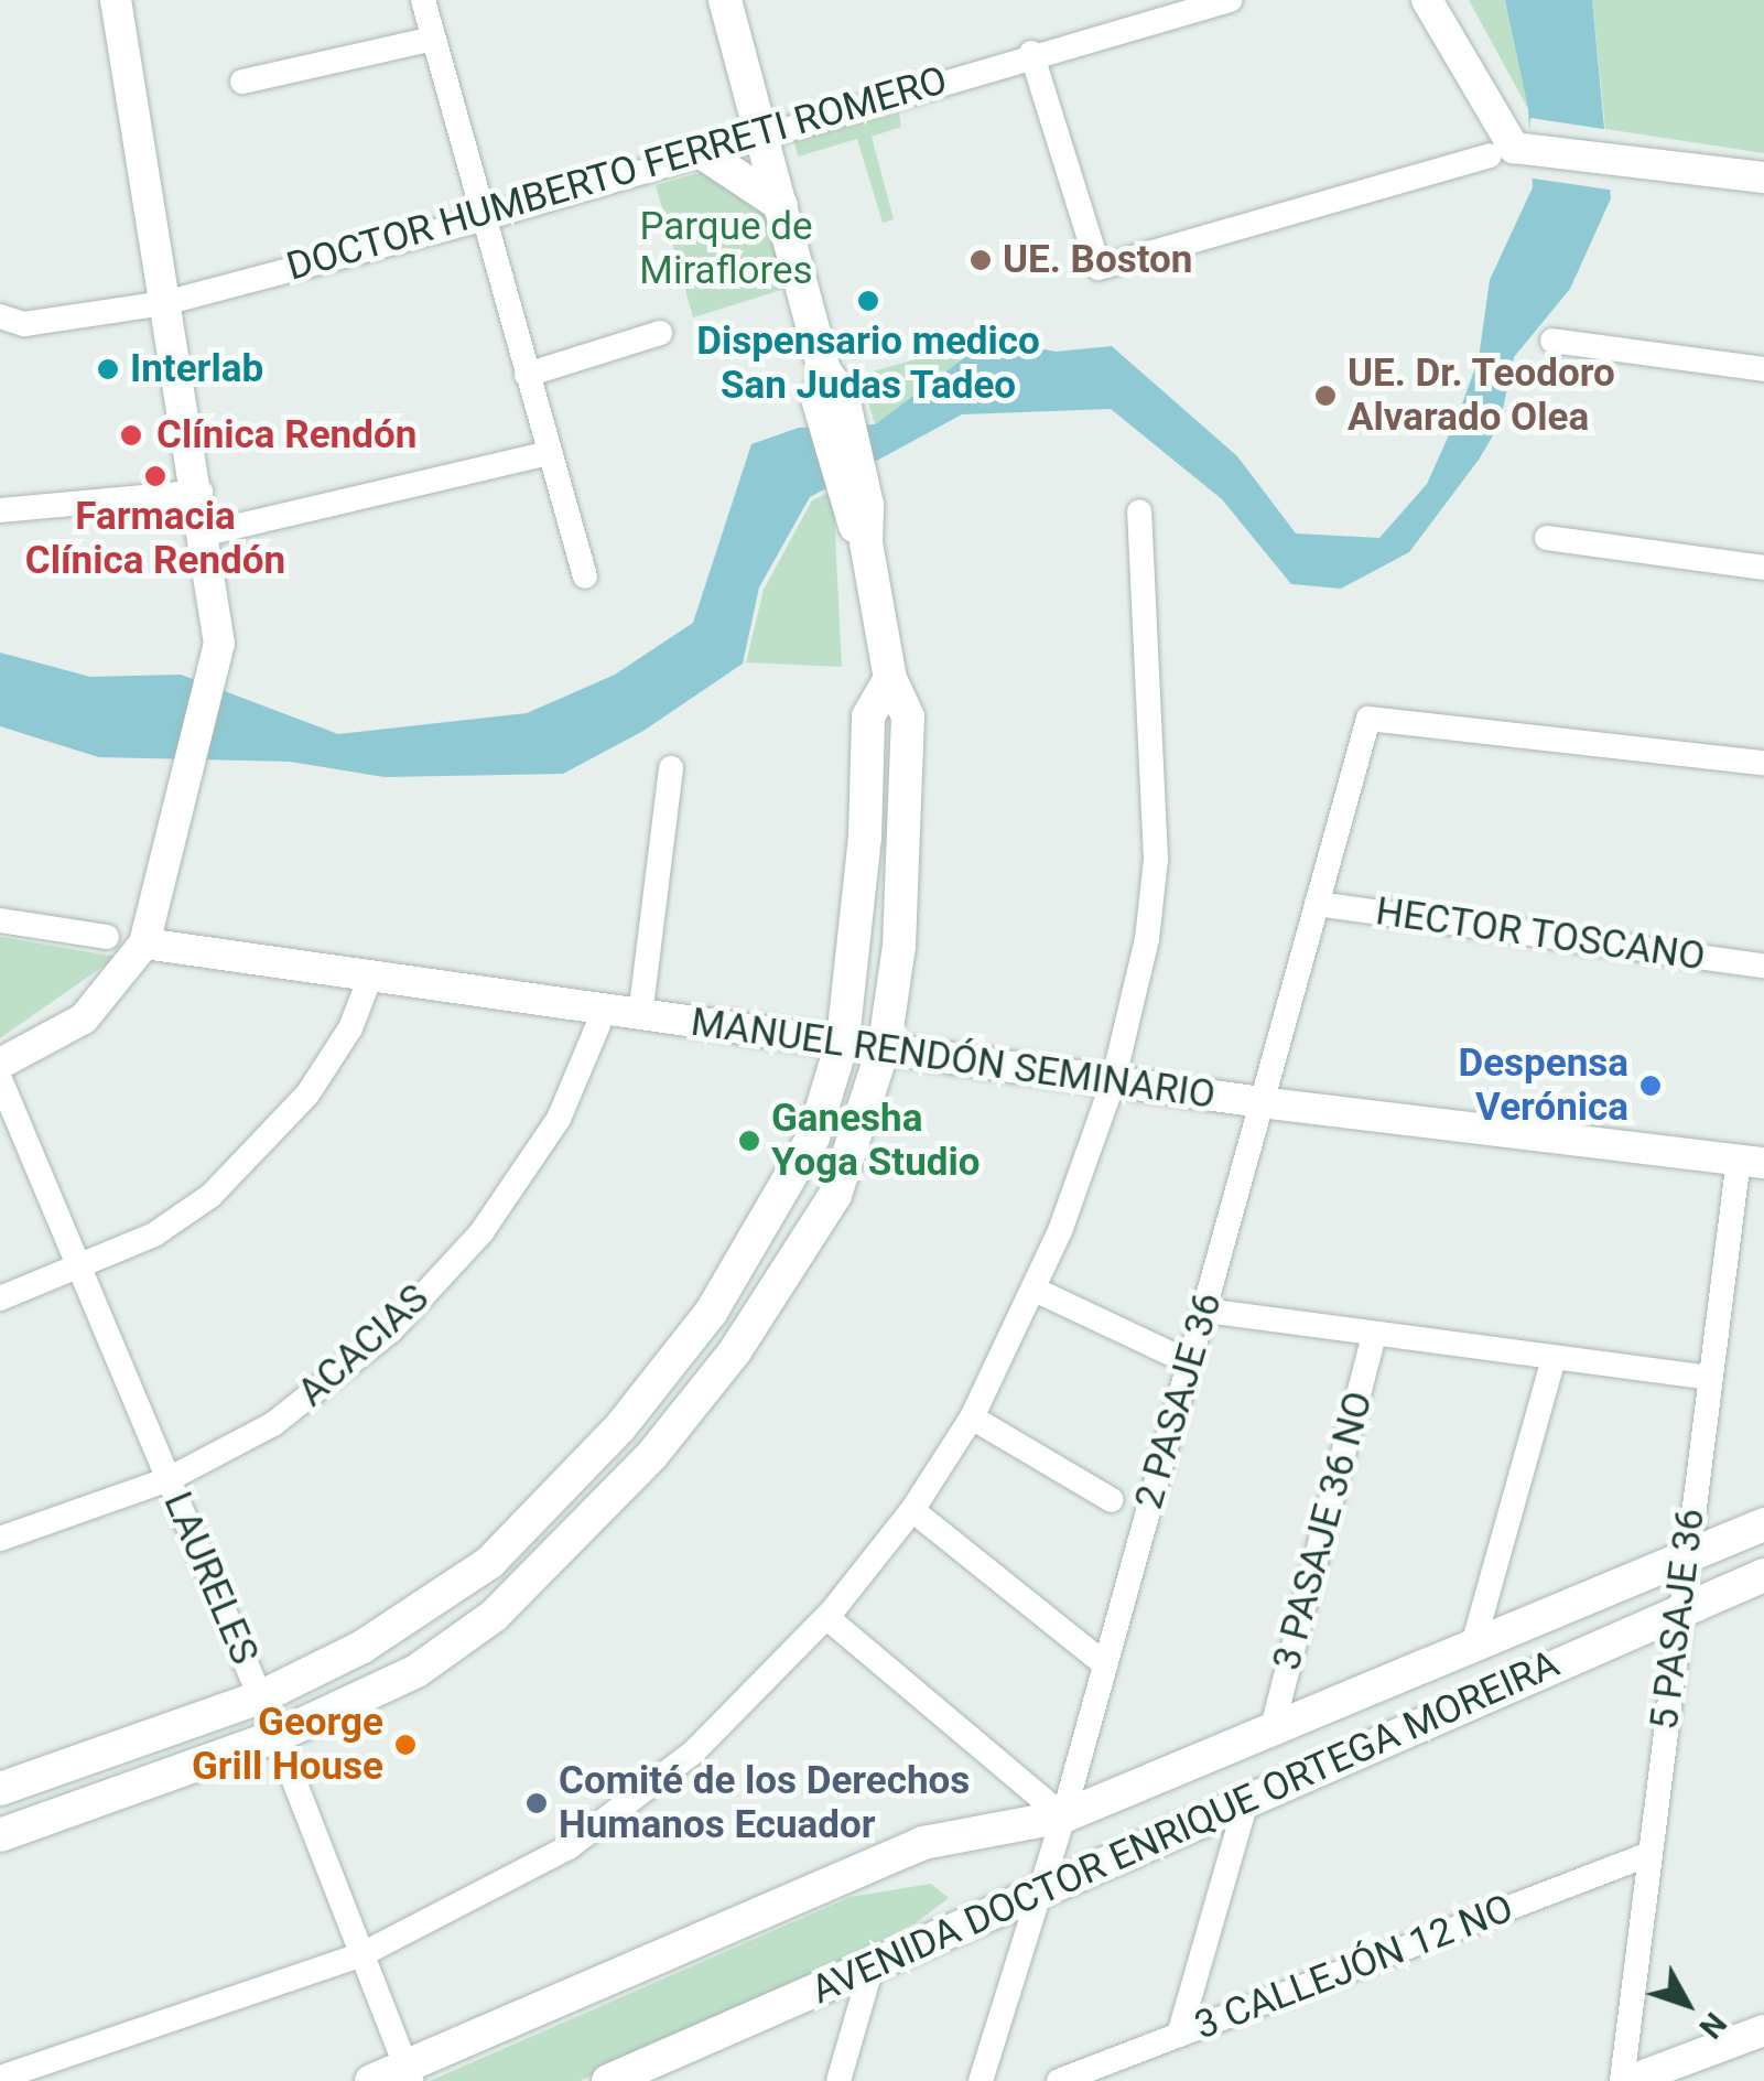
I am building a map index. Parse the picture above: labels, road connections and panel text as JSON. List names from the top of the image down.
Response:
{
  "streets": {
    "main road": ["AVENIDA DOCTOR ENRIQUE ORTEGA MOREIRA"],
    "street": [
      "DOCTOR HUMBERTO FERRETI ROMERO",
      "HECTOR TOSCANO",
      "MANUEL RENDÓN SEMINARIO",
      "ACACIAS",
      "2 PASAJE 36",
      "3 PASAJE 36 NO",
      "LAURELES",
      "5 PASAJE 36",
      "3 CALLEJÓN 12 NO"
    ]
  },
  "crossings": [
    ["HECTOR TOSCANO", "2 PASAJE 36"],
    ["MANUEL RENDÓN SEMINARIO", "ACACIAS"],
    ["MANUEL RENDÓN SEMINARIO", "2 PASAJE 36"],
    ["MANUEL RENDÓN SEMINARIO", "5 PASAJE 36"],
    ["ACACIAS", "LAURELES"],
    ["2 PASAJE 36", "AVENIDA DOCTOR ENRIQUE ORTEGA MOREIRA"],
    ["3 PASAJE 36 NO", "AVENIDA DOCTOR ENRIQUE ORTEGA MOREIRA"],
    ["LAURELES", "AVENIDA DOCTOR ENRIQUE ORTEGA MOREIRA"],
    ["5 PASAJE 36", "AVENIDA DOCTOR ENRIQUE ORTEGA MOREIRA"],
    ["5 PASAJE 36", "3 CALLEJÓN 12 NO"]
  ],
  "parks": ["Parque de Miraflores"],
  "places": [
    "UE. Boston",
    "Dispensario medico San Judas Tadeo",
    "Interlab",
    "UE. Dr. Teodoro Alvarado Olea",
    "Clínica Rendón",
    "Farmacia Clínica Rendón",
    "Despensa Verónica",
    "Ganesha Yoga Studio",
    "George Grill House",
    "Comité de los Derechos Humanos Ecuador"
  ],
  "north": "bottom right"
}
